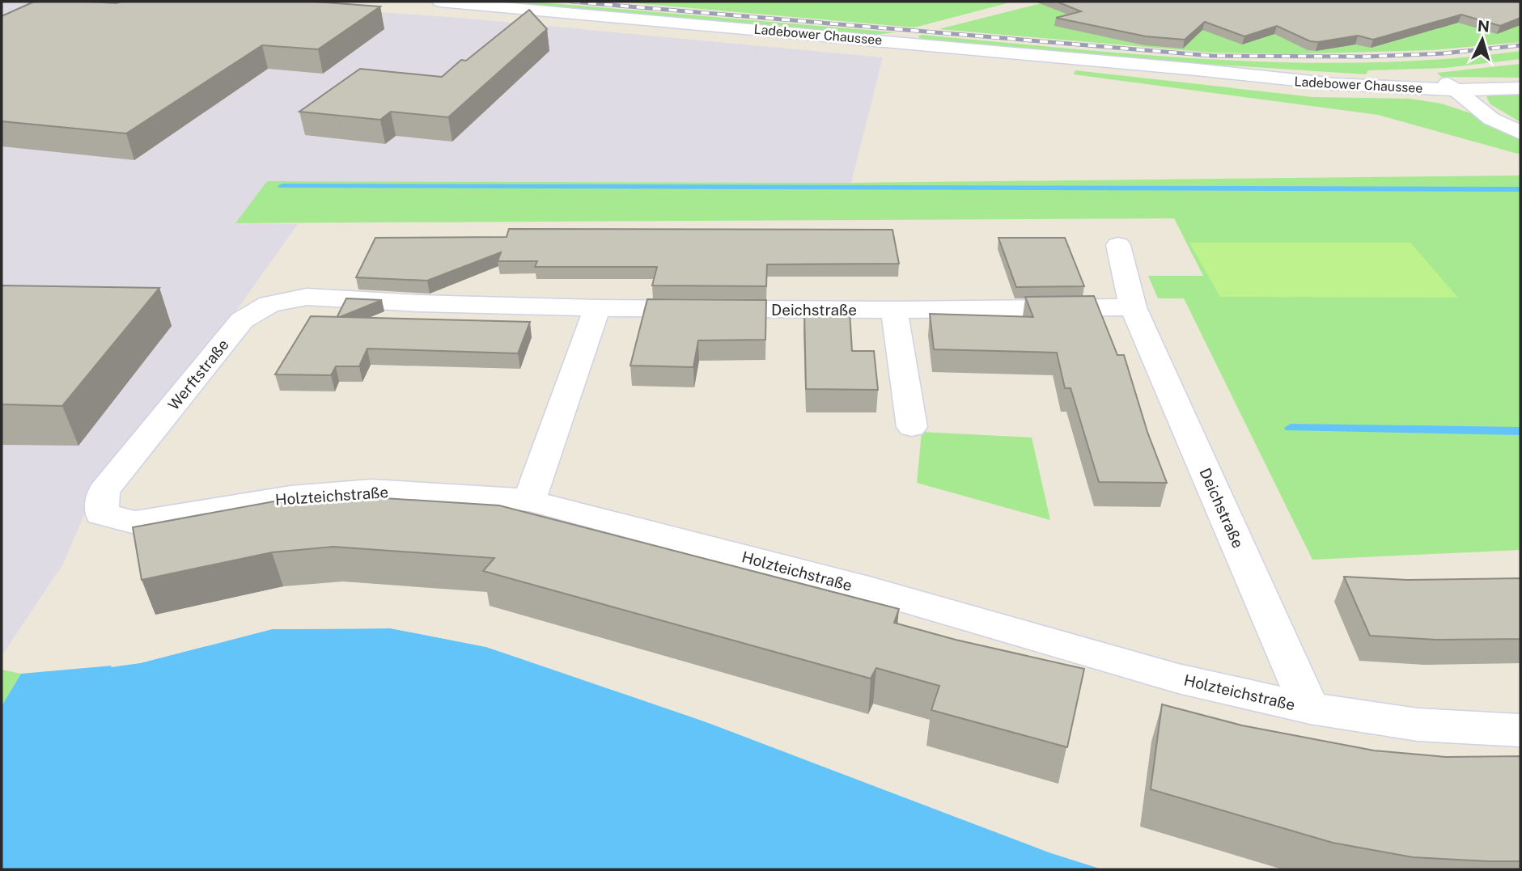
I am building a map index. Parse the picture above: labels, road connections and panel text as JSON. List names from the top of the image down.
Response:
{
  "streets": {
    "street": [
      "Ladebower Chaussee",
      "Deichstraße",
      "Werftstraße",
      "Holzteichstraße"
    ]
  },
  "crossings": [
    ["Deichstraße", "Werftstraße"],
    ["Deichstraße", "Holzteichstraße"],
    ["Werftstraße", "Holzteichstraße"]
  ],
  "north": "top"
}
